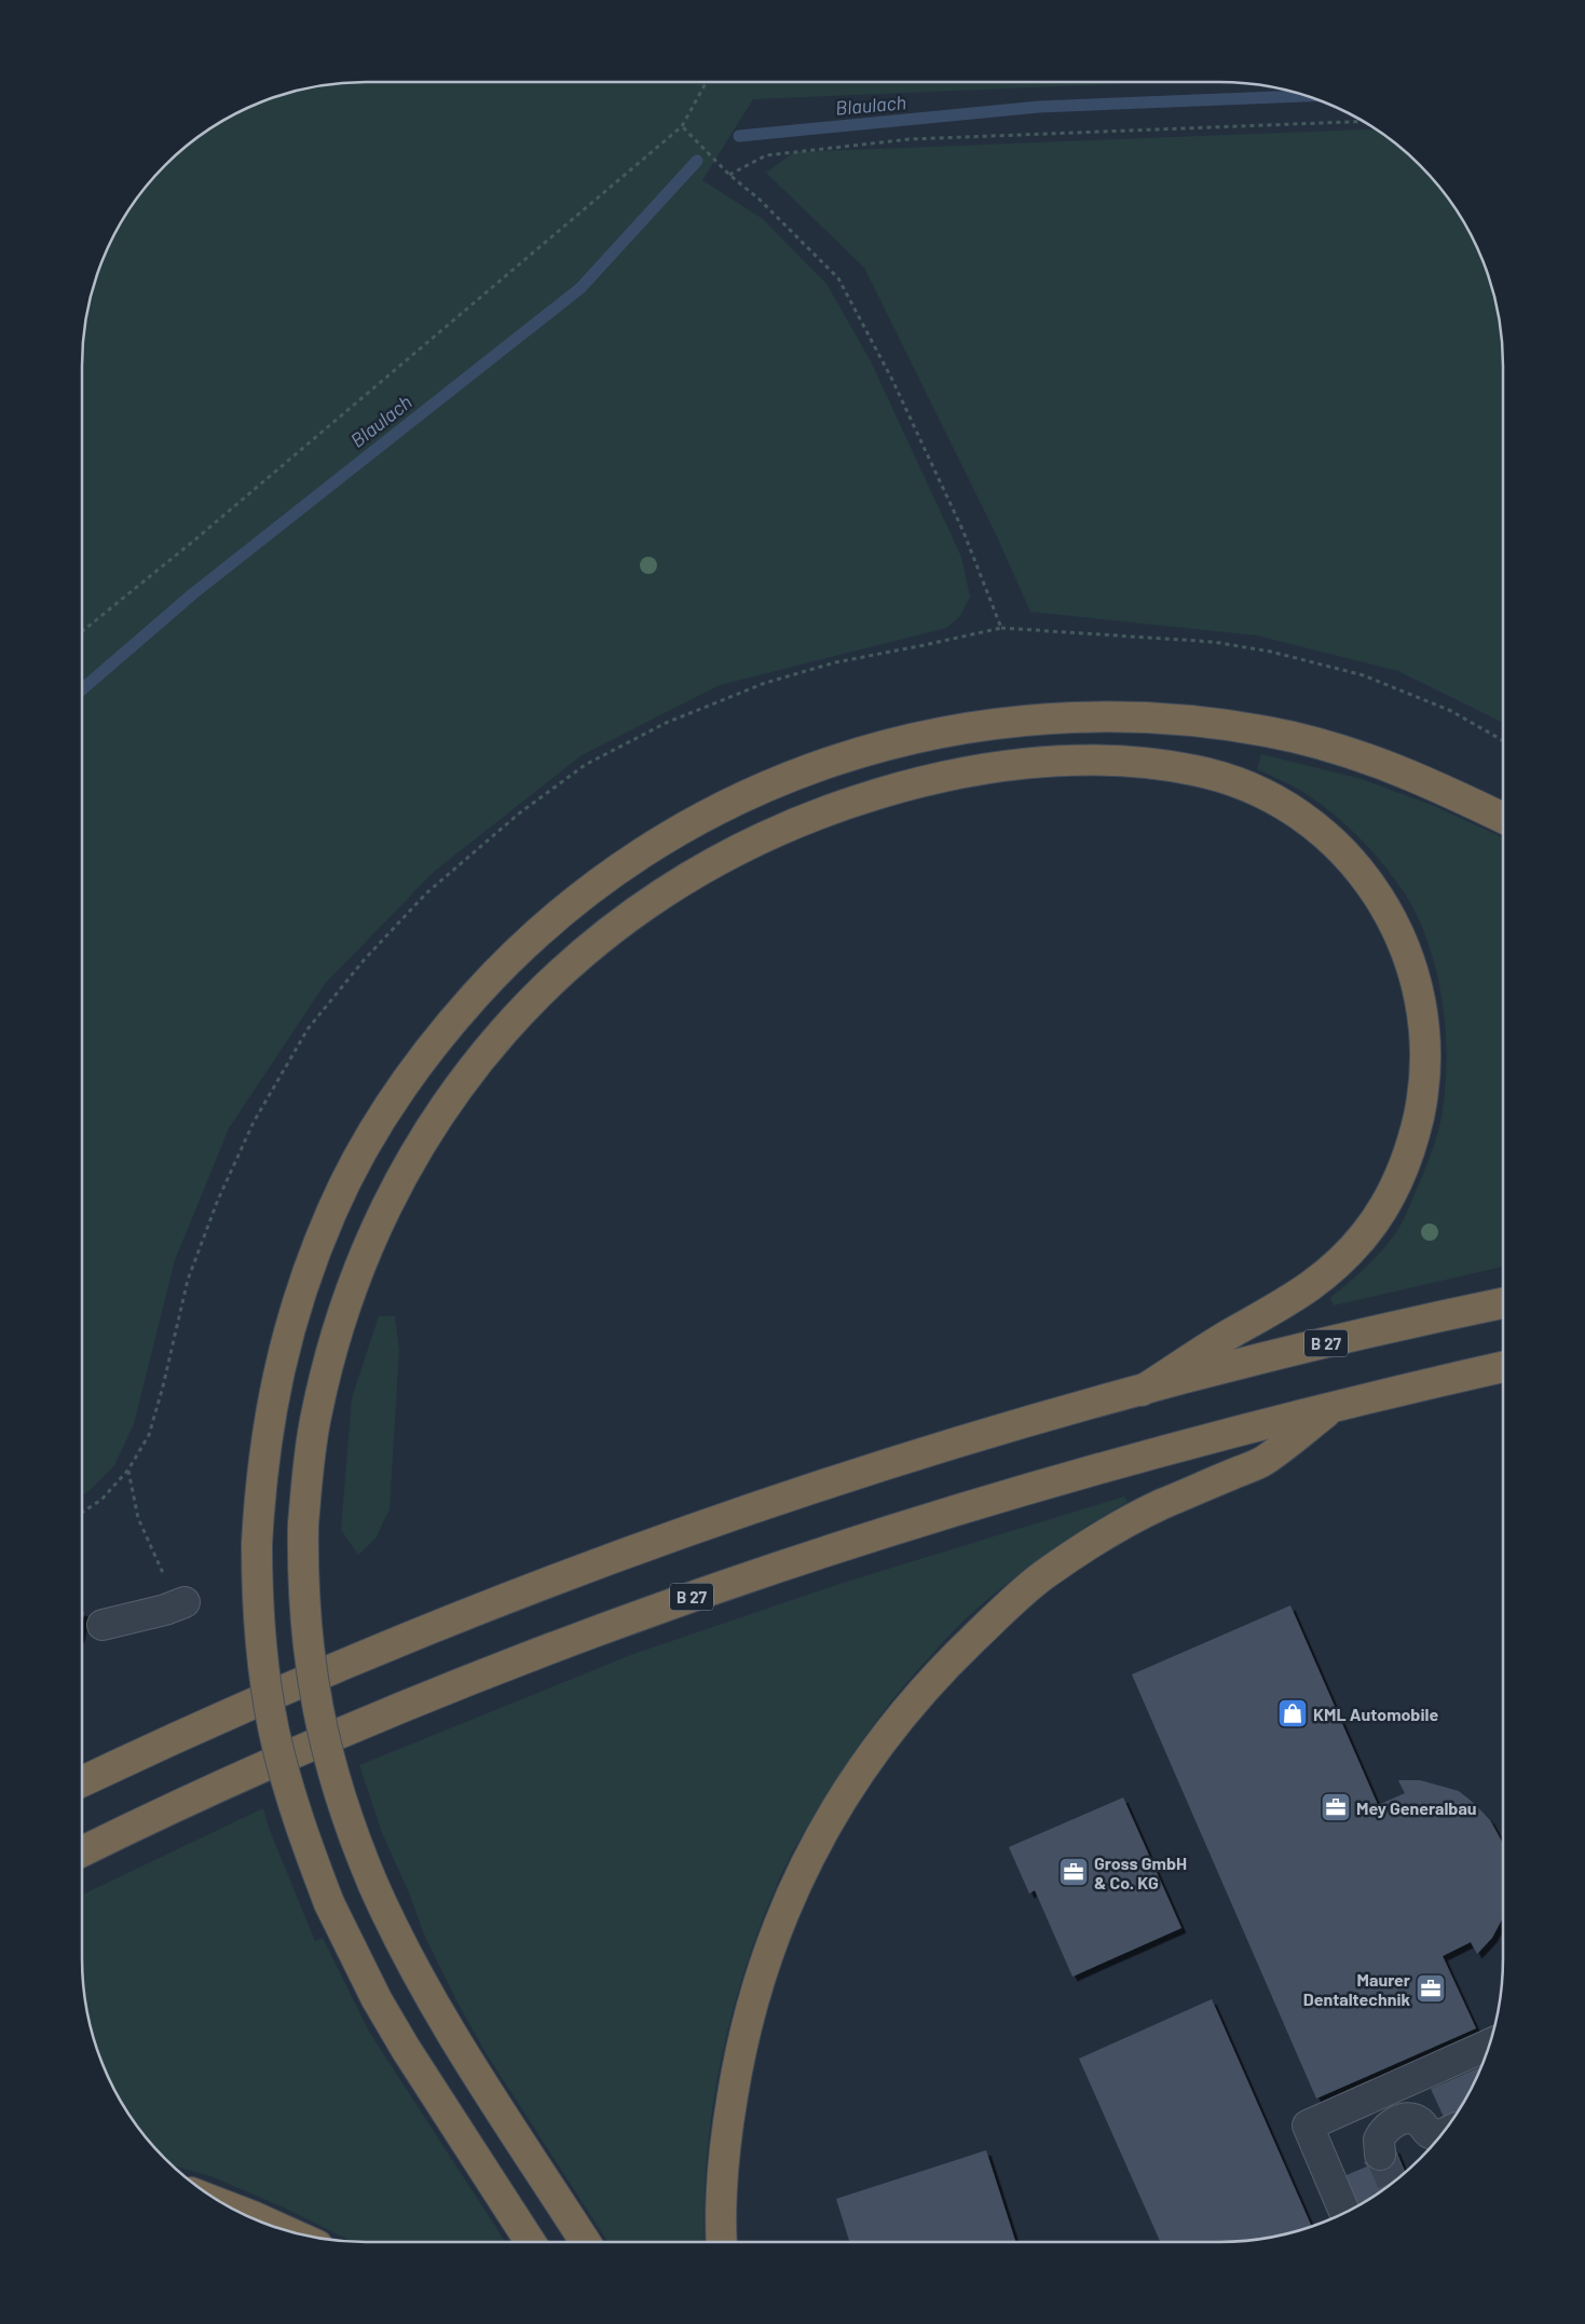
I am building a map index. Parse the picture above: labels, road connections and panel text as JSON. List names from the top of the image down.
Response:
{
  "streets": {
    "highway": ["B 27"]
  },
  "water": ["Blaulach"],
  "places": {
    "shop": ["KML Automobile"],
    "office": ["Mey Generalbau", "Gross GmbH & Co. KG", "Maurer Dentaltechnik"]
  }
}
